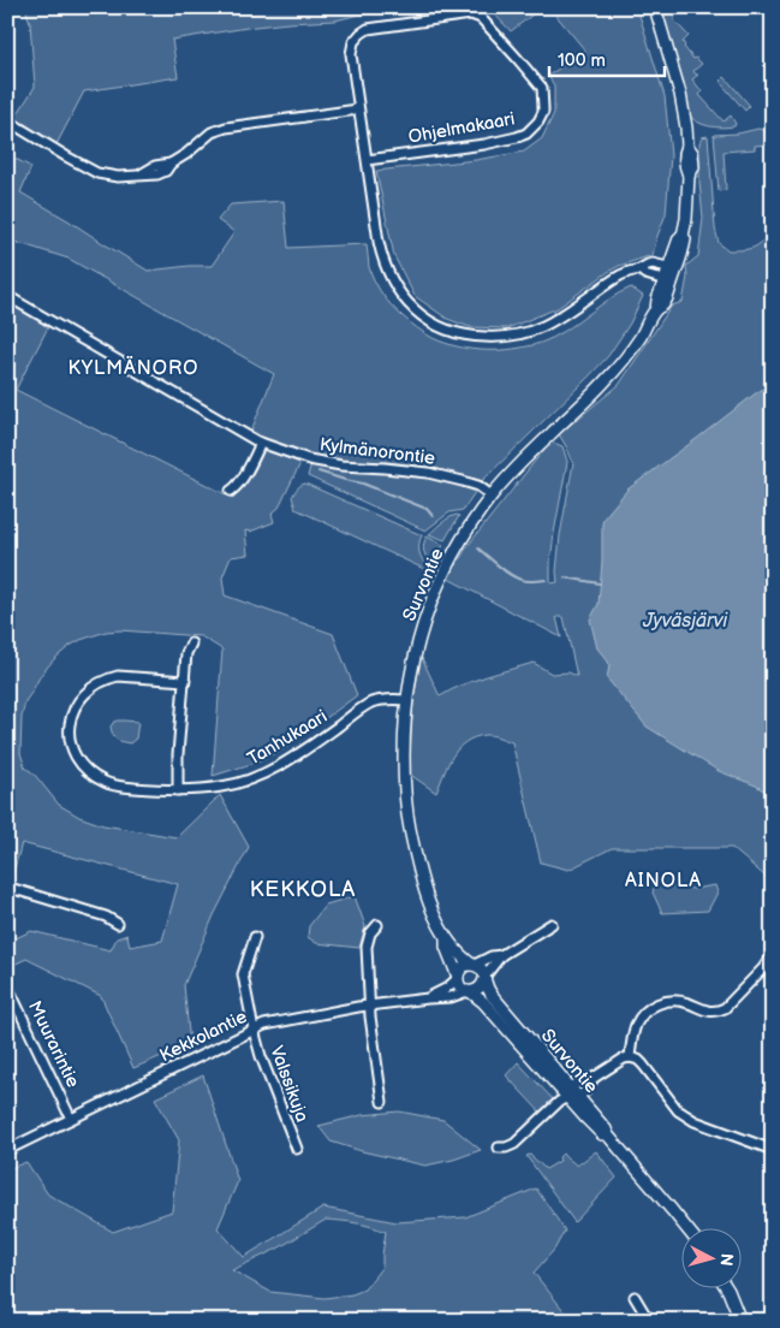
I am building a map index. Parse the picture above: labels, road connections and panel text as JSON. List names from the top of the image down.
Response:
{
  "streets": {
    "main road": ["Survontie"],
    "street": [
      "Ohjelmakaari",
      "Kylmänorontie",
      "Tanhukaari",
      "Kekkolantie",
      "Muurarintie",
      "Valssikuja"
    ]
  },
  "crossings": [
    ["Ohjelmakaari", "Survontie"],
    ["Kylmänorontie", "Survontie"],
    ["Survontie", "Tanhukaari"],
    ["Survontie", "Kekkolantie"],
    ["Kekkolantie", "Muurarintie"],
    ["Kekkolantie", "Valssikuja"]
  ],
  "districts": ["KYLMÄNORO", "AINOLA", "KEKKOLA"],
  "water": ["Jyväsjärvi"],
  "scale_bar": "100 m",
  "north": "right"
}
